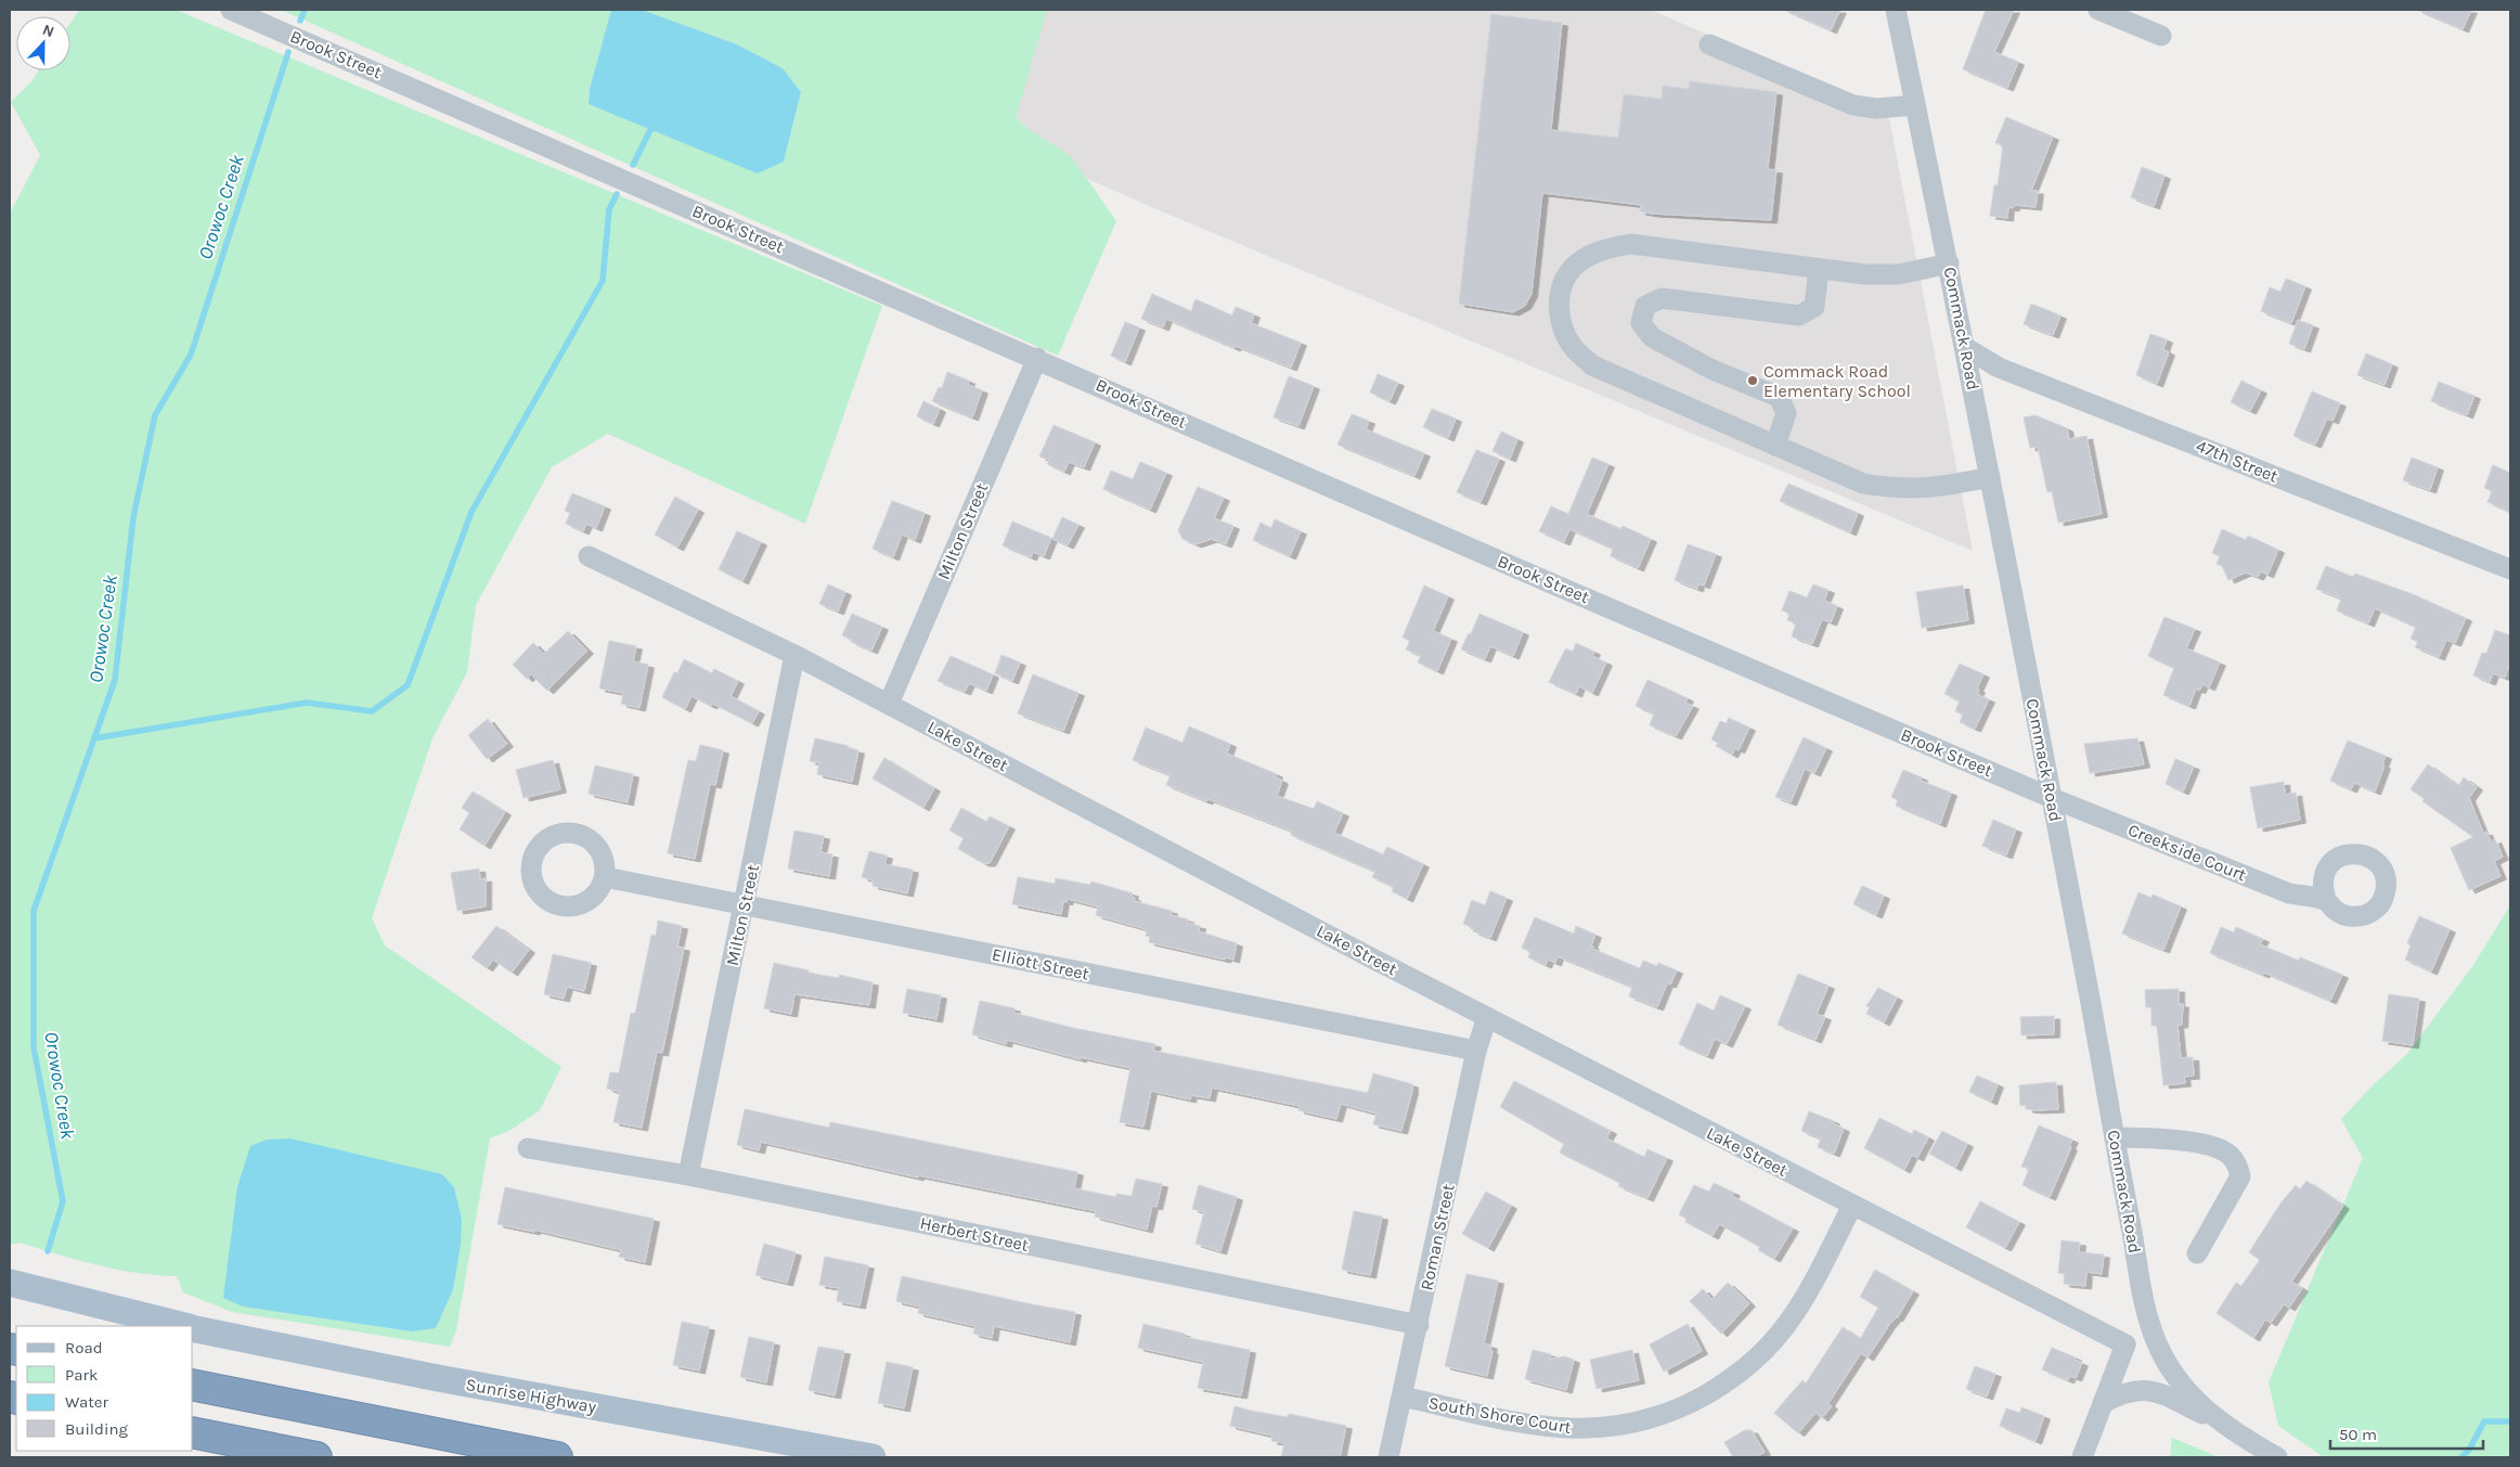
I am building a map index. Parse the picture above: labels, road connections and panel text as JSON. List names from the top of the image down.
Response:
{
  "streets": {
    "main road": ["Sunrise Highway"],
    "street": [
      "Brook Street",
      "Commack Road",
      "47th Street",
      "Milton Street",
      "Lake Street",
      "Creekside Court",
      "Elliott Street",
      "Herbert Street",
      "Roman Street",
      "South Shore Court"
    ]
  },
  "crossings": [
    ["Brook Street", "Commack Road"],
    ["Brook Street", "Milton Street"],
    ["Brook Street", "Creekside Court"],
    ["Commack Road", "47th Street"],
    ["Commack Road", "Creekside Court"],
    ["Milton Street", "Lake Street"],
    ["Milton Street", "Elliott Street"],
    ["Milton Street", "Herbert Street"],
    ["Lake Street", "Roman Street"],
    ["Lake Street", "South Shore Court"],
    ["Elliott Street", "Roman Street"],
    ["Herbert Street", "Roman Street"],
    ["Roman Street", "South Shore Court"]
  ],
  "water": ["Orowoc Creek"],
  "places": ["Commack Road Elementary School"],
  "legend": [
    "Road",
    "Park",
    "Water",
    "Building"
  ],
  "scale_bar": "50 m",
  "north": "top"
}
